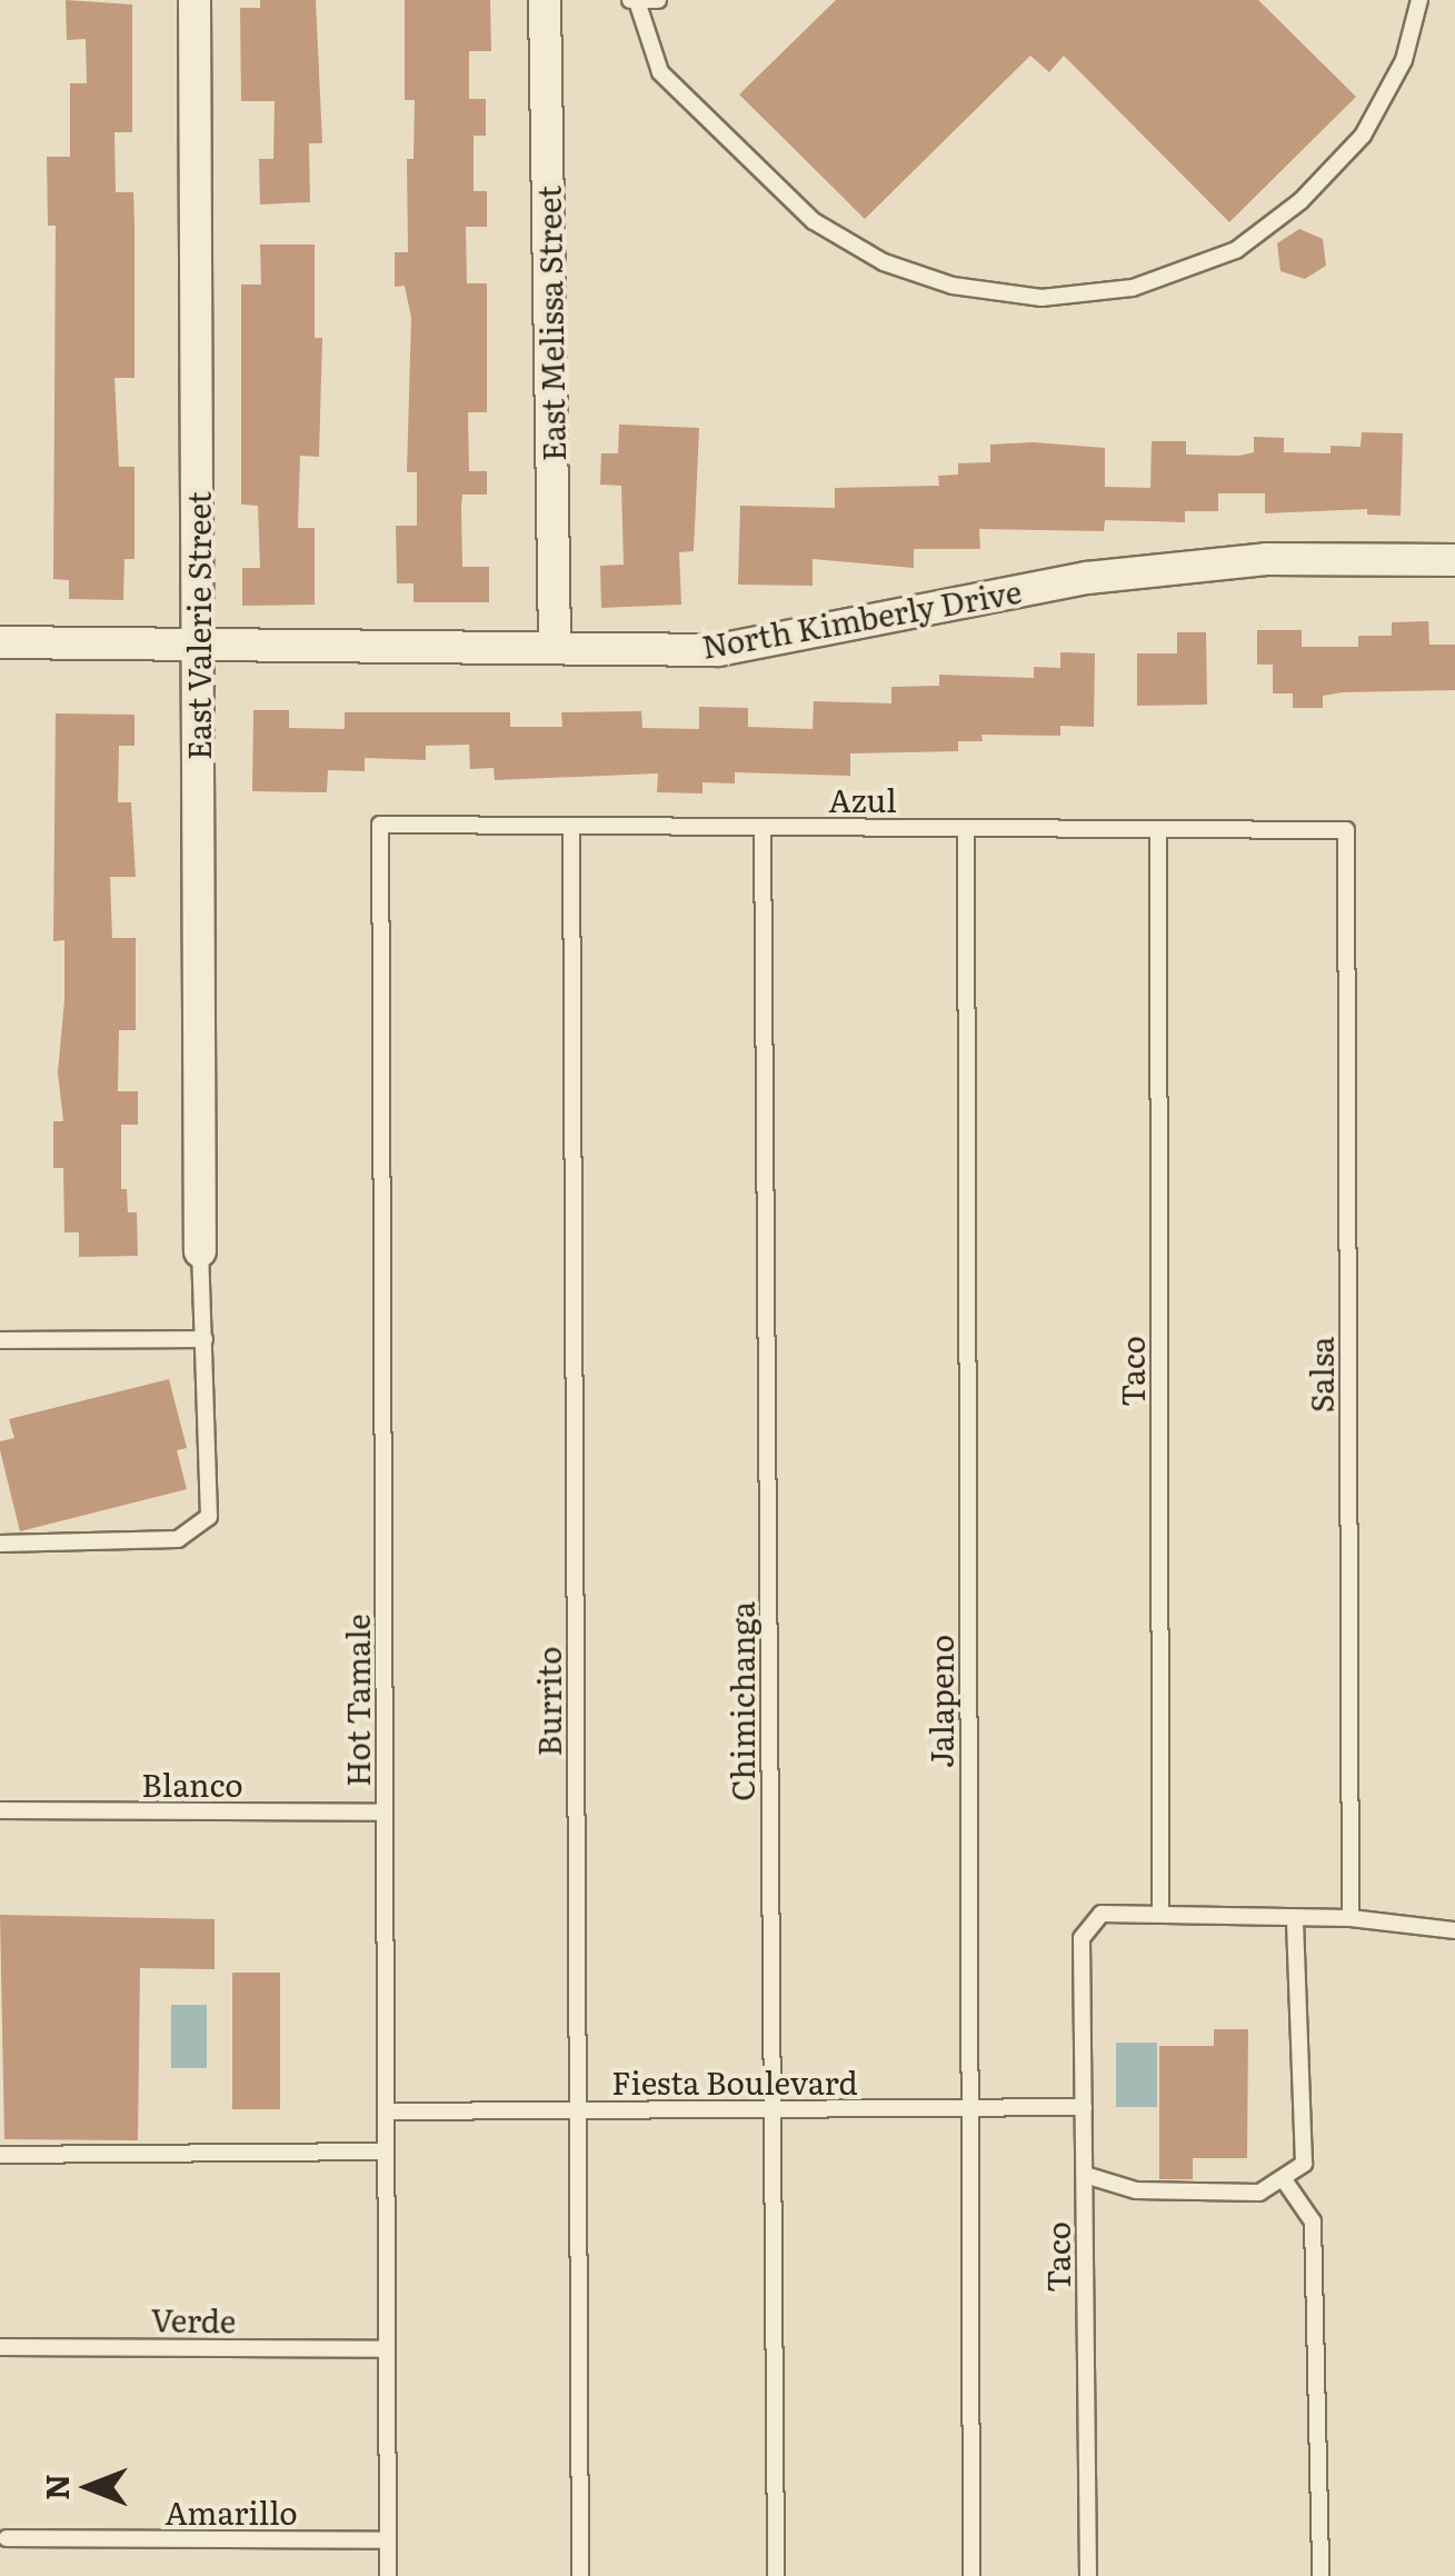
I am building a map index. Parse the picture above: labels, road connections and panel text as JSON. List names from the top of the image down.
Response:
{
  "streets": {
    "street": ["East Melissa Street", "North Kimberly Drive", "East Valerie Street"],
    "lane": [
      "Azul",
      "Taco",
      "Salsa",
      "Hot Tamale",
      "Burrito",
      "Chimichanga",
      "Jalapeno",
      "Blanco",
      "Fiesta Boulevard",
      "Verde",
      "Amarillo"
    ]
  },
  "crossings": [
    ["East Melissa Street", "North Kimberly Drive"],
    ["North Kimberly Drive", "East Valerie Street"],
    ["Azul", "Taco"],
    ["Azul", "Salsa"],
    ["Azul", "Hot Tamale"],
    ["Azul", "Burrito"],
    ["Azul", "Chimichanga"],
    ["Azul", "Jalapeno"],
    ["Taco", "Fiesta Boulevard"],
    ["Hot Tamale", "Blanco"],
    ["Hot Tamale", "Fiesta Boulevard"],
    ["Hot Tamale", "Verde"],
    ["Hot Tamale", "Amarillo"],
    ["Burrito", "Fiesta Boulevard"],
    ["Chimichanga", "Fiesta Boulevard"],
    ["Jalapeno", "Fiesta Boulevard"]
  ],
  "north": "left"
}
